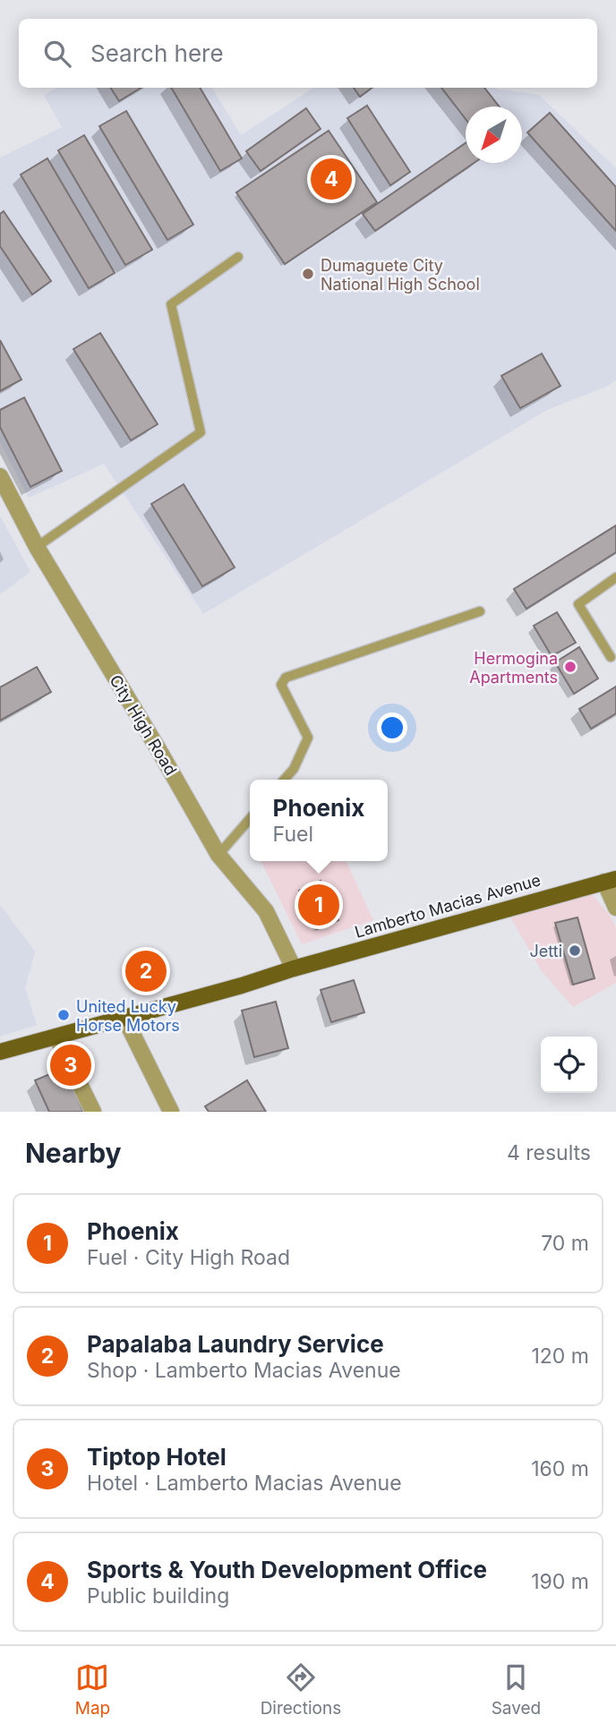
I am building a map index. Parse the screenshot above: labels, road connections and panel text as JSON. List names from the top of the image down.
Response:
{
  "streets": {
    "main road": ["Lamberto Macias Avenue"],
    "street": ["City High Road"]
  },
  "crossings": [
    ["City High Road", "Lamberto Macias Avenue"]
  ],
  "places": [
    "Dumaguete City National High School",
    "Hermogina Apartments",
    "Jetti",
    "United Lucky Horse Motors"
  ],
  "north": "bottom left",
  "page": {
    "search": "Search here",
    "pins": [
      "4",
      "1",
      "2",
      "3"
    ],
    "popup": ["Phoenix", "Fuel"],
    "heading": ["Nearby", "4 results"],
    "list": [
      {
        "mark": "1",
        "name": "Phoenix",
        "note": "Fuel · City High Road",
        "value": "70 m"
      },
      {
        "mark": "2",
        "name": "Papalaba Laundry Service",
        "note": "Shop · Lamberto Macias Avenue",
        "value": "120 m"
      },
      {
        "mark": "3",
        "name": "Tiptop Hotel",
        "note": "Hotel · Lamberto Macias Avenue",
        "value": "160 m"
      },
      {
        "mark": "4",
        "name": "Sports & Youth Development Office",
        "note": "Public building",
        "value": "190 m"
      }
    ],
    "nav": ["Map", "Directions", "Saved"]
  }
}
